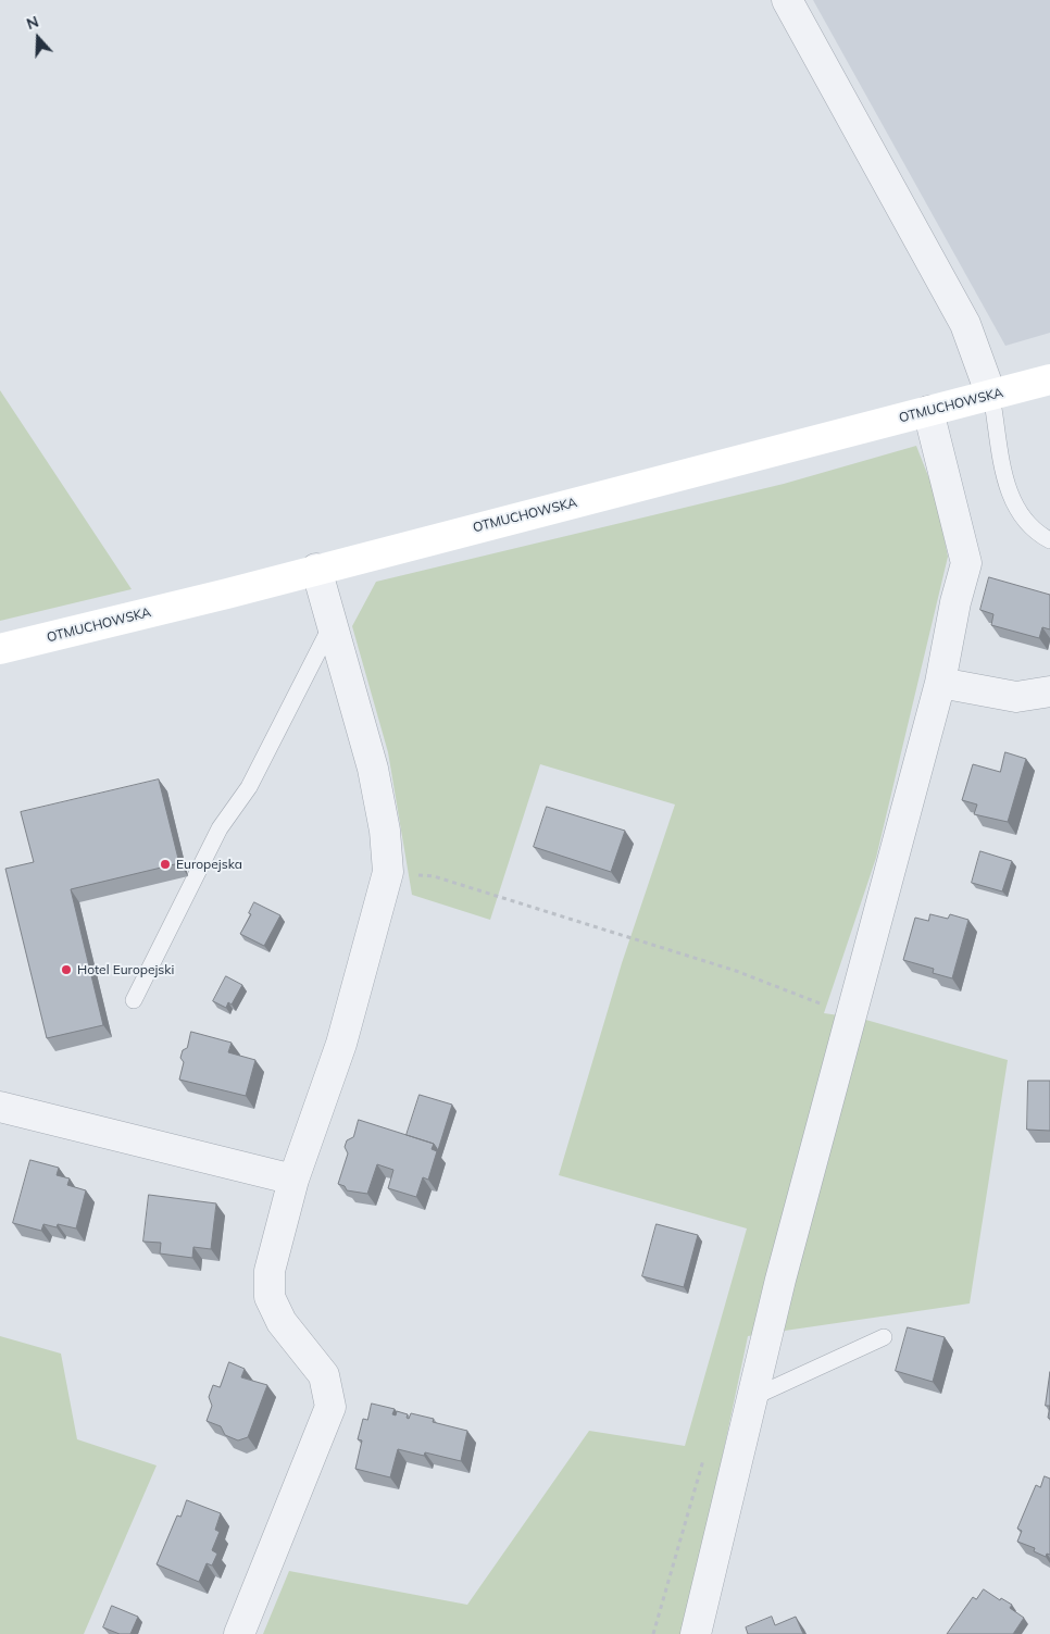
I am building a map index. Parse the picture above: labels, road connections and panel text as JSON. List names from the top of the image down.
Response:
{
  "streets": {
    "main road": ["OTMUCHOWSKA"]
  },
  "places": ["Europejska", "Hotel Europejski"],
  "north": "top"
}
